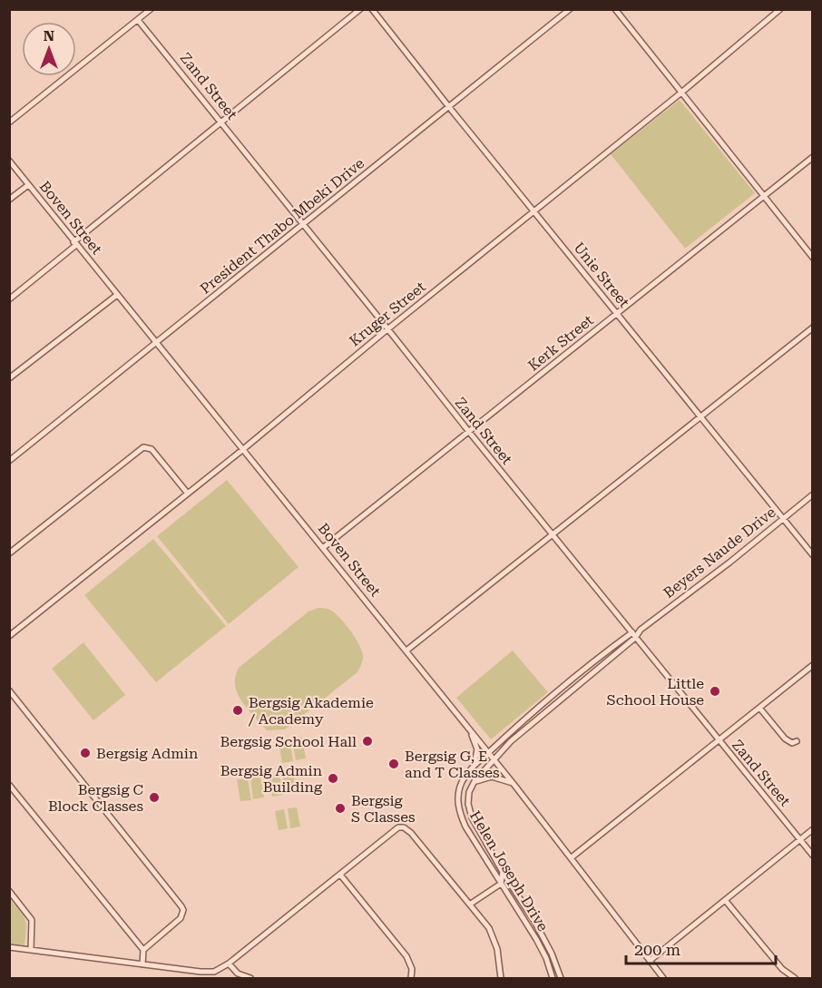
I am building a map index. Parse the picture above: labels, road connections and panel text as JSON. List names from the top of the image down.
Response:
{
  "streets": {
    "street": [
      "Zand Street",
      "Boven Street",
      "President Thabo Mbeki Drive",
      "Unie Street",
      "Kruger Street",
      "Kerk Street",
      "Beyers Naude Drive",
      "Helen Joseph Drive"
    ]
  },
  "crossings": [
    ["Zand Street", "President Thabo Mbeki Drive"],
    ["Zand Street", "Kruger Street"],
    ["Zand Street", "Kerk Street"],
    ["Zand Street", "Beyers Naude Drive"],
    ["Boven Street", "President Thabo Mbeki Drive"],
    ["Boven Street", "Kruger Street"],
    ["Boven Street", "Kerk Street"],
    ["Boven Street", "Beyers Naude Drive"],
    ["Boven Street", "Helen Joseph Drive"],
    ["President Thabo Mbeki Drive", "Unie Street"],
    ["Unie Street", "Kruger Street"],
    ["Unie Street", "Kerk Street"],
    ["Unie Street", "Beyers Naude Drive"],
    ["Beyers Naude Drive", "Helen Joseph Drive"]
  ],
  "places": [
    "Little School House",
    "Bergsig Akademie / Academy",
    "Bergsig School Hall",
    "Bergsig Admin",
    "Bergsig G, E and T Classes",
    "Bergsig Admin Building",
    "Bergsig C Block Classes",
    "Bergsig S Classes"
  ],
  "scale_bar": "200 m",
  "north": "top"
}
